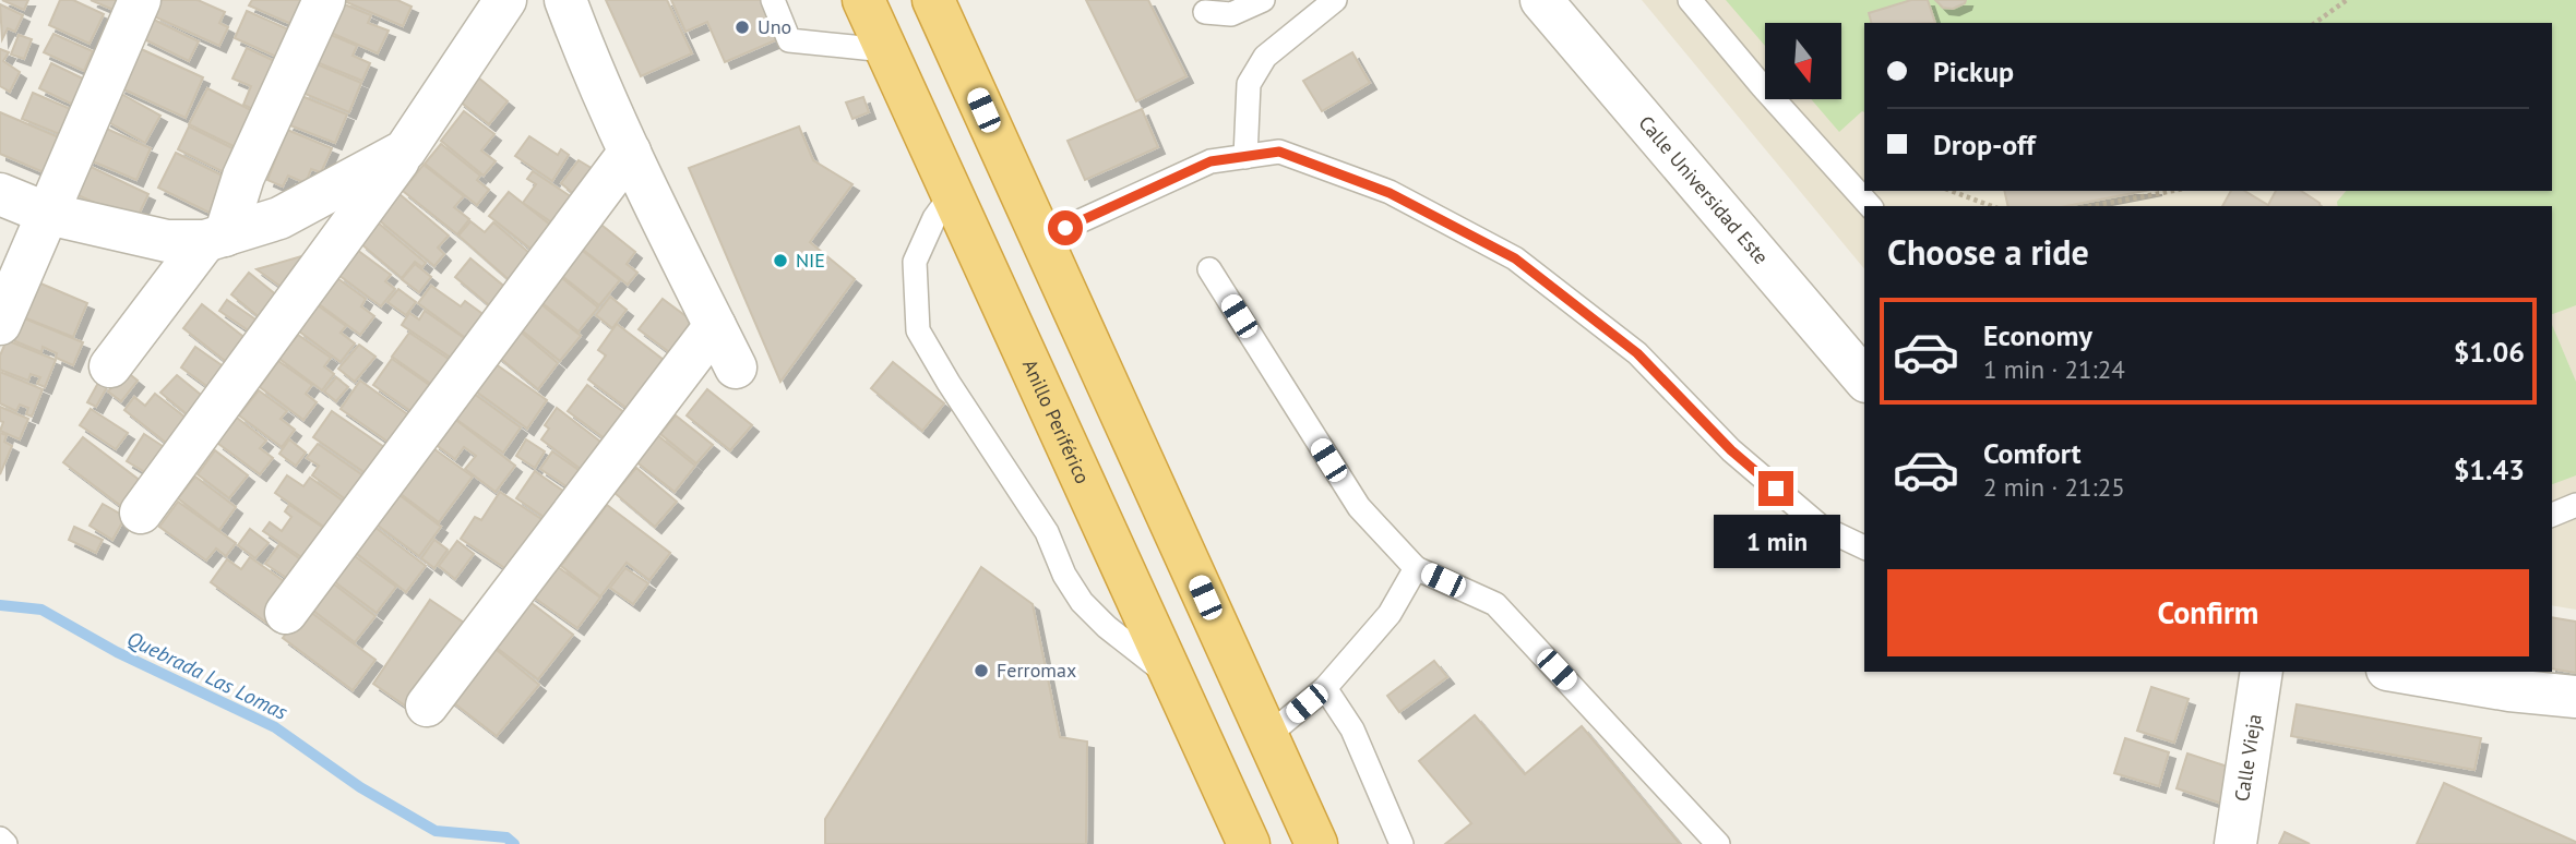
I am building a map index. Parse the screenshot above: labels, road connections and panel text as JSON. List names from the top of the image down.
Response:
{
  "streets": {
    "highway": ["Anillo Periférico"],
    "street": ["Calle Universidad Este", "Calle Vieja"]
  },
  "water": ["Quebrada Las Lomas"],
  "places": ["Uno", "NIE", "Ferromax"],
  "north": "bottom",
  "page": {
    "banner": ["Pickup", "Drop-off"],
    "heading": "Choose a ride",
    "list": [
      {
        "name": "Economy",
        "note": "1 min · 21:24",
        "value": "$1.06"
      },
      {
        "name": "Comfort",
        "note": "2 min · 21:25",
        "value": "$1.43"
      }
    ],
    "bubble": "1 min",
    "buttons": "Confirm"
  }
}
